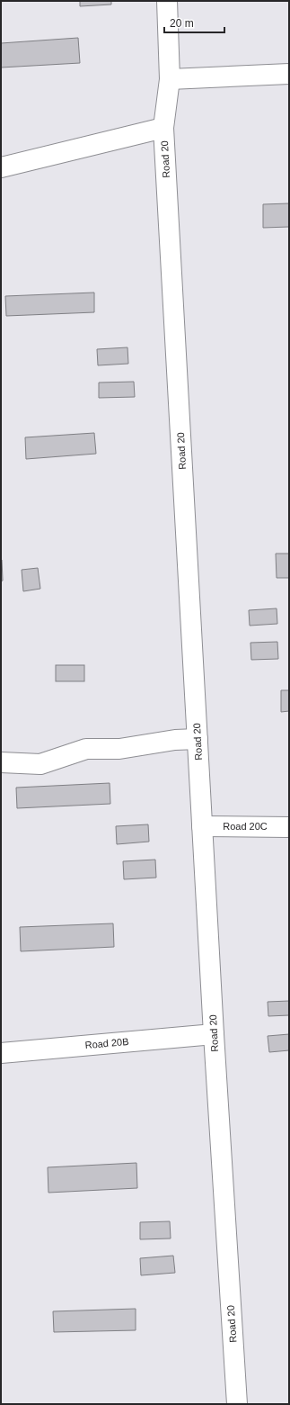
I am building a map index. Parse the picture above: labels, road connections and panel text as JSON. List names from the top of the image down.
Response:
{
  "streets": {
    "street": ["Road 20", "Road 20C", "Road 20B"]
  },
  "crossings": [
    ["Road 20", "Road 20C"],
    ["Road 20", "Road 20B"]
  ],
  "scale_bar": "20 m"
}
